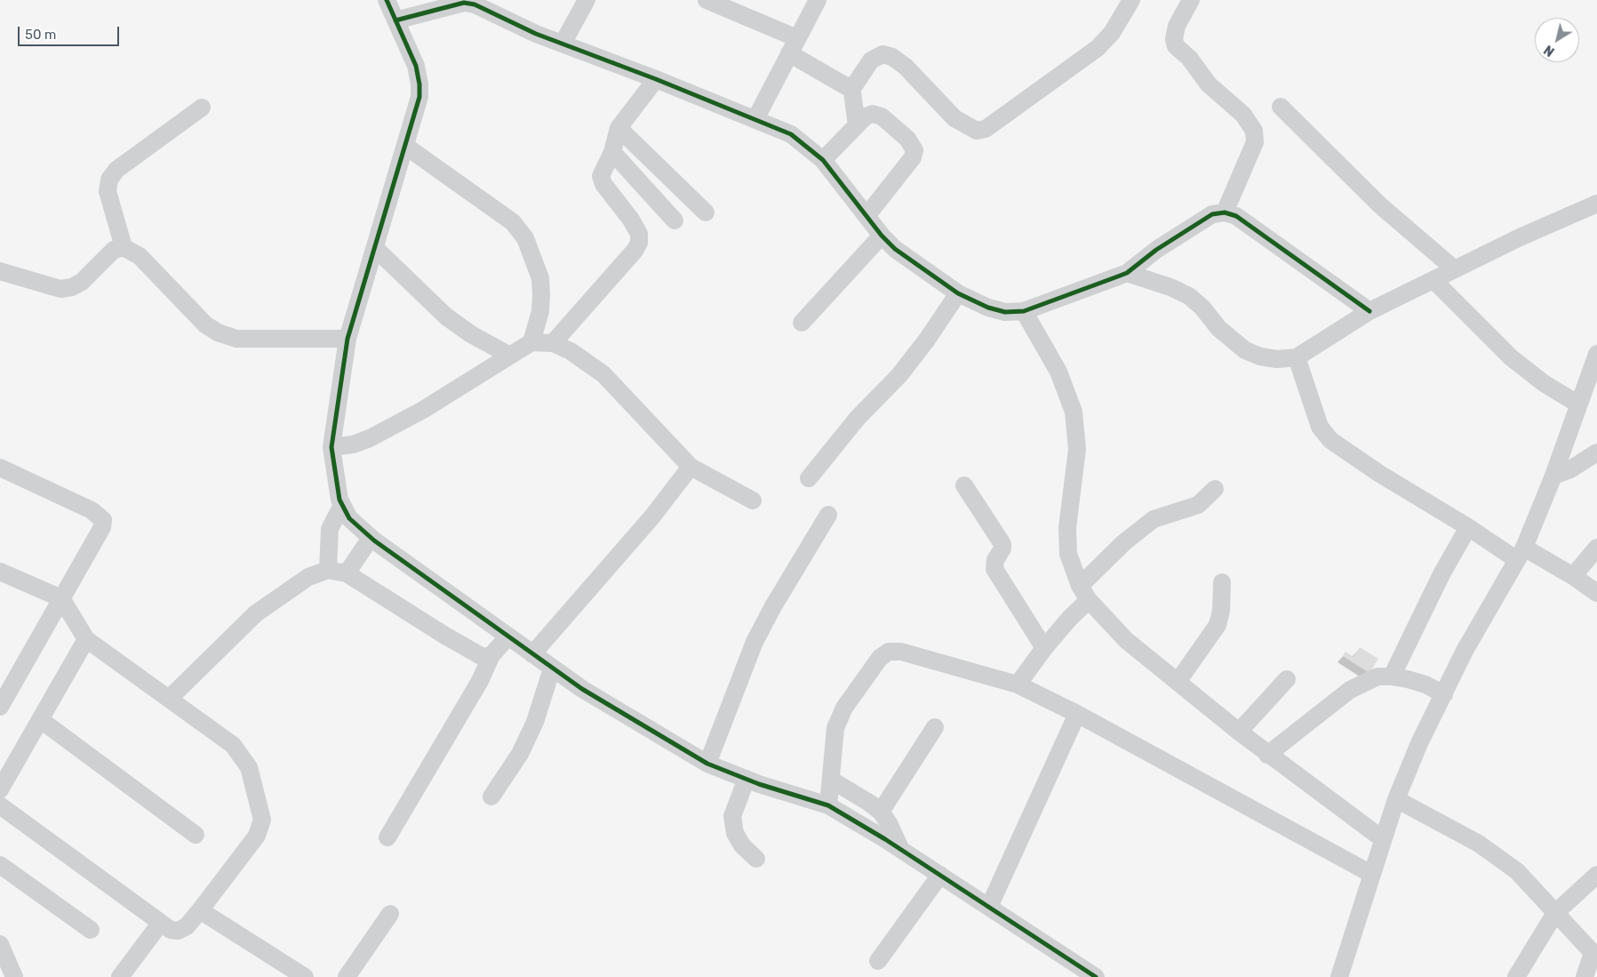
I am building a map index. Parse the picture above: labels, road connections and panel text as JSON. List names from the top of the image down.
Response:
{
  "scale_bar": "50 m",
  "north": "bottom left"
}
